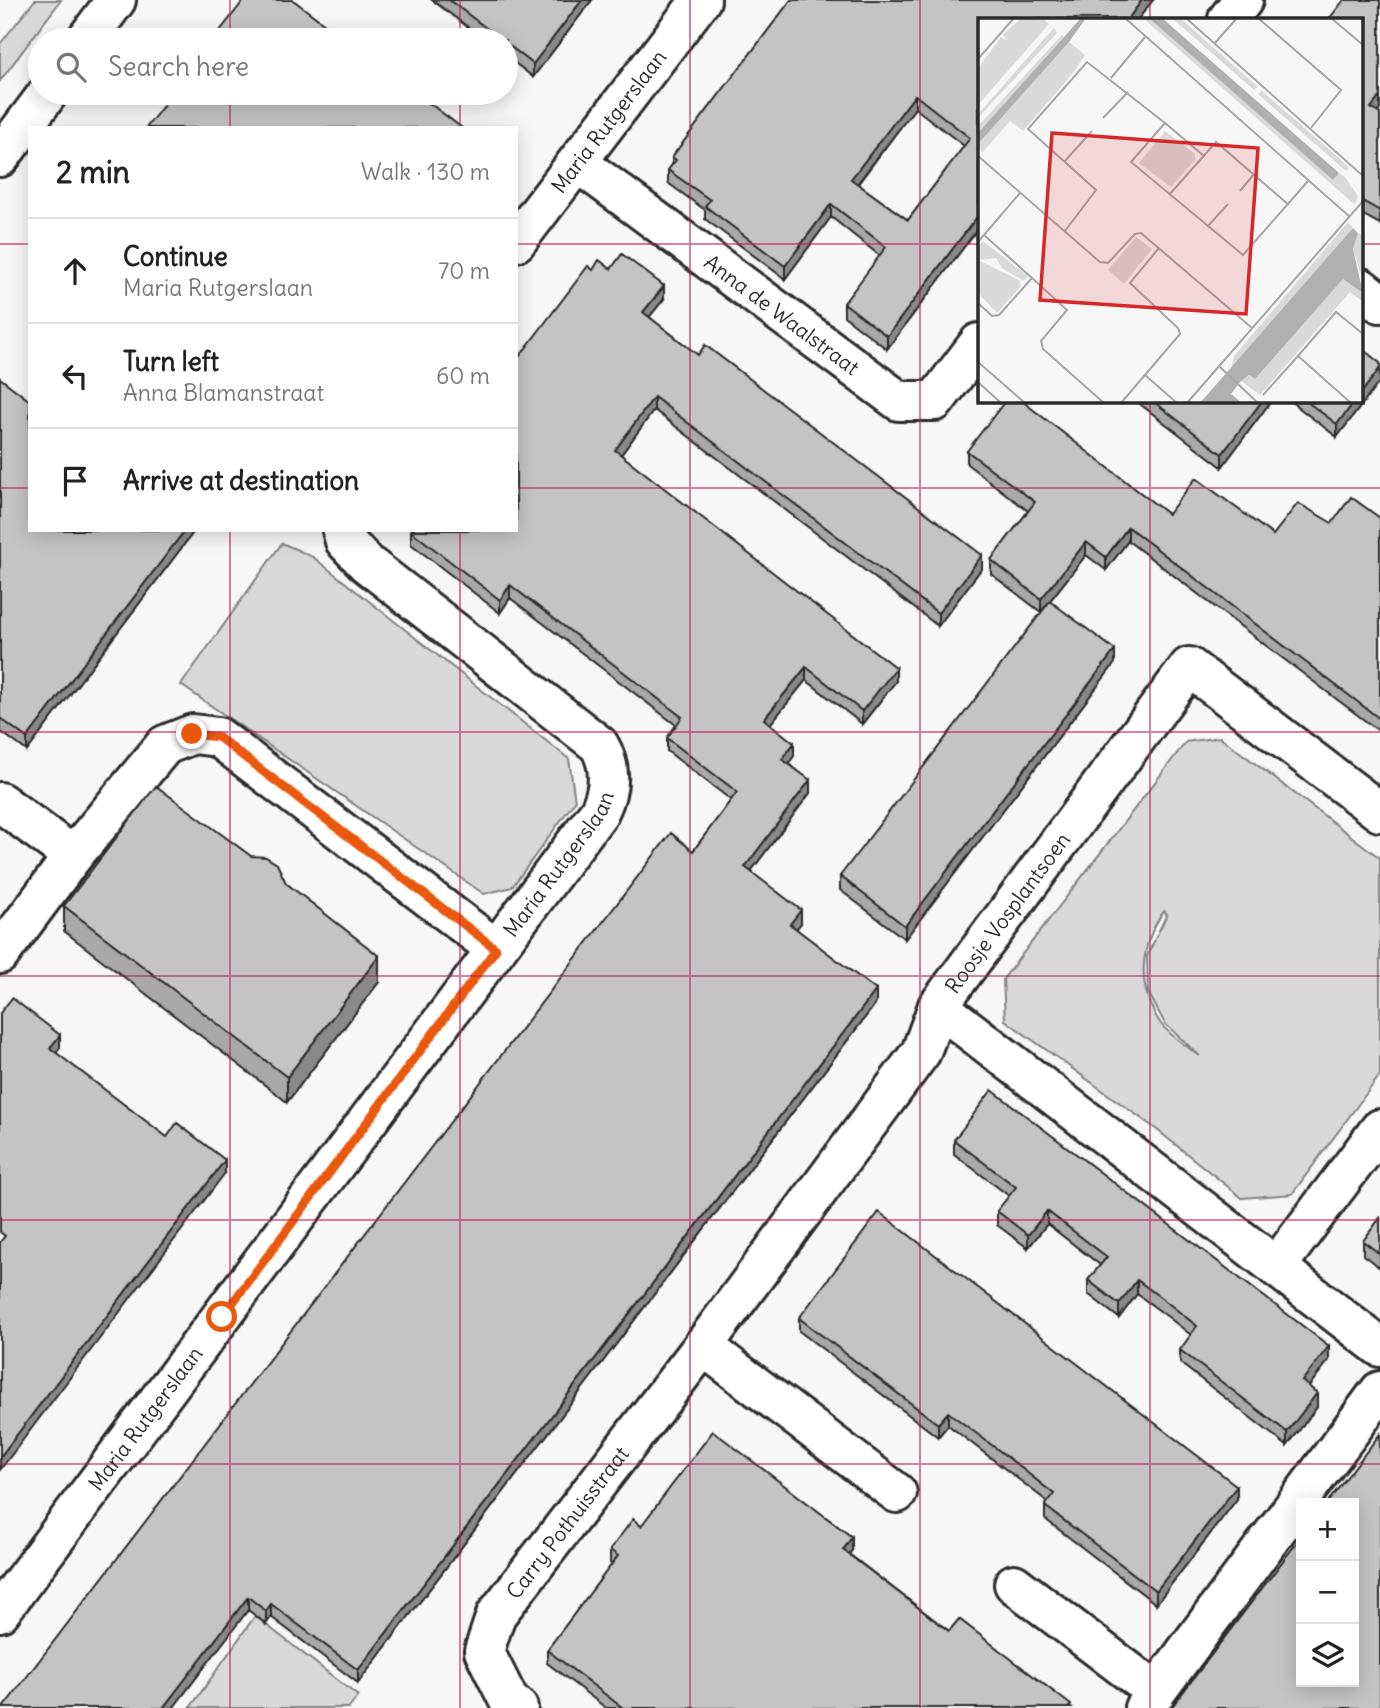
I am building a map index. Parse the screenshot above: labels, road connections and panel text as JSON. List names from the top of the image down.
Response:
{
  "streets": {
    "street": [
      "Maria Rutgerslaan",
      "Anna de Waalstraat",
      "Roosje Vosplantsoen",
      "Carry Pothuisstraat"
    ]
  },
  "crossings": [
    ["Maria Rutgerslaan", "Anna de Waalstraat"],
    ["Roosje Vosplantsoen", "Carry Pothuisstraat"]
  ],
  "page": {
    "search": "Search here",
    "heading": ["2 min", "Walk · 130 m"],
    "list": [
      ["Continue", "Maria Rutgerslaan", "70 m"],
      ["Turn left", "Anna Blamanstraat", "60 m"],
      "Arrive at destination"
    ],
    "map_buttons": ["+", "−"]
  }
}
